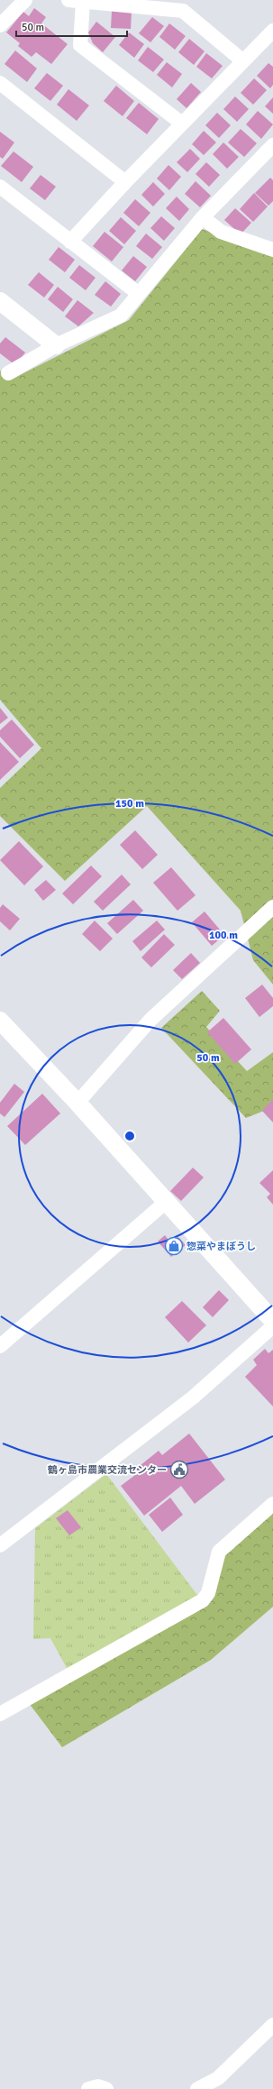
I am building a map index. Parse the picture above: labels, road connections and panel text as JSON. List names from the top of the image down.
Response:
{
  "places": {
    "shop": ["惣菜やまぼうし"],
    "public building": ["鶴ヶ島市農業交流センター"]
  },
  "scale_bar": "50 m",
  "rings": ["150 m", "100 m", "50 m"]
}
